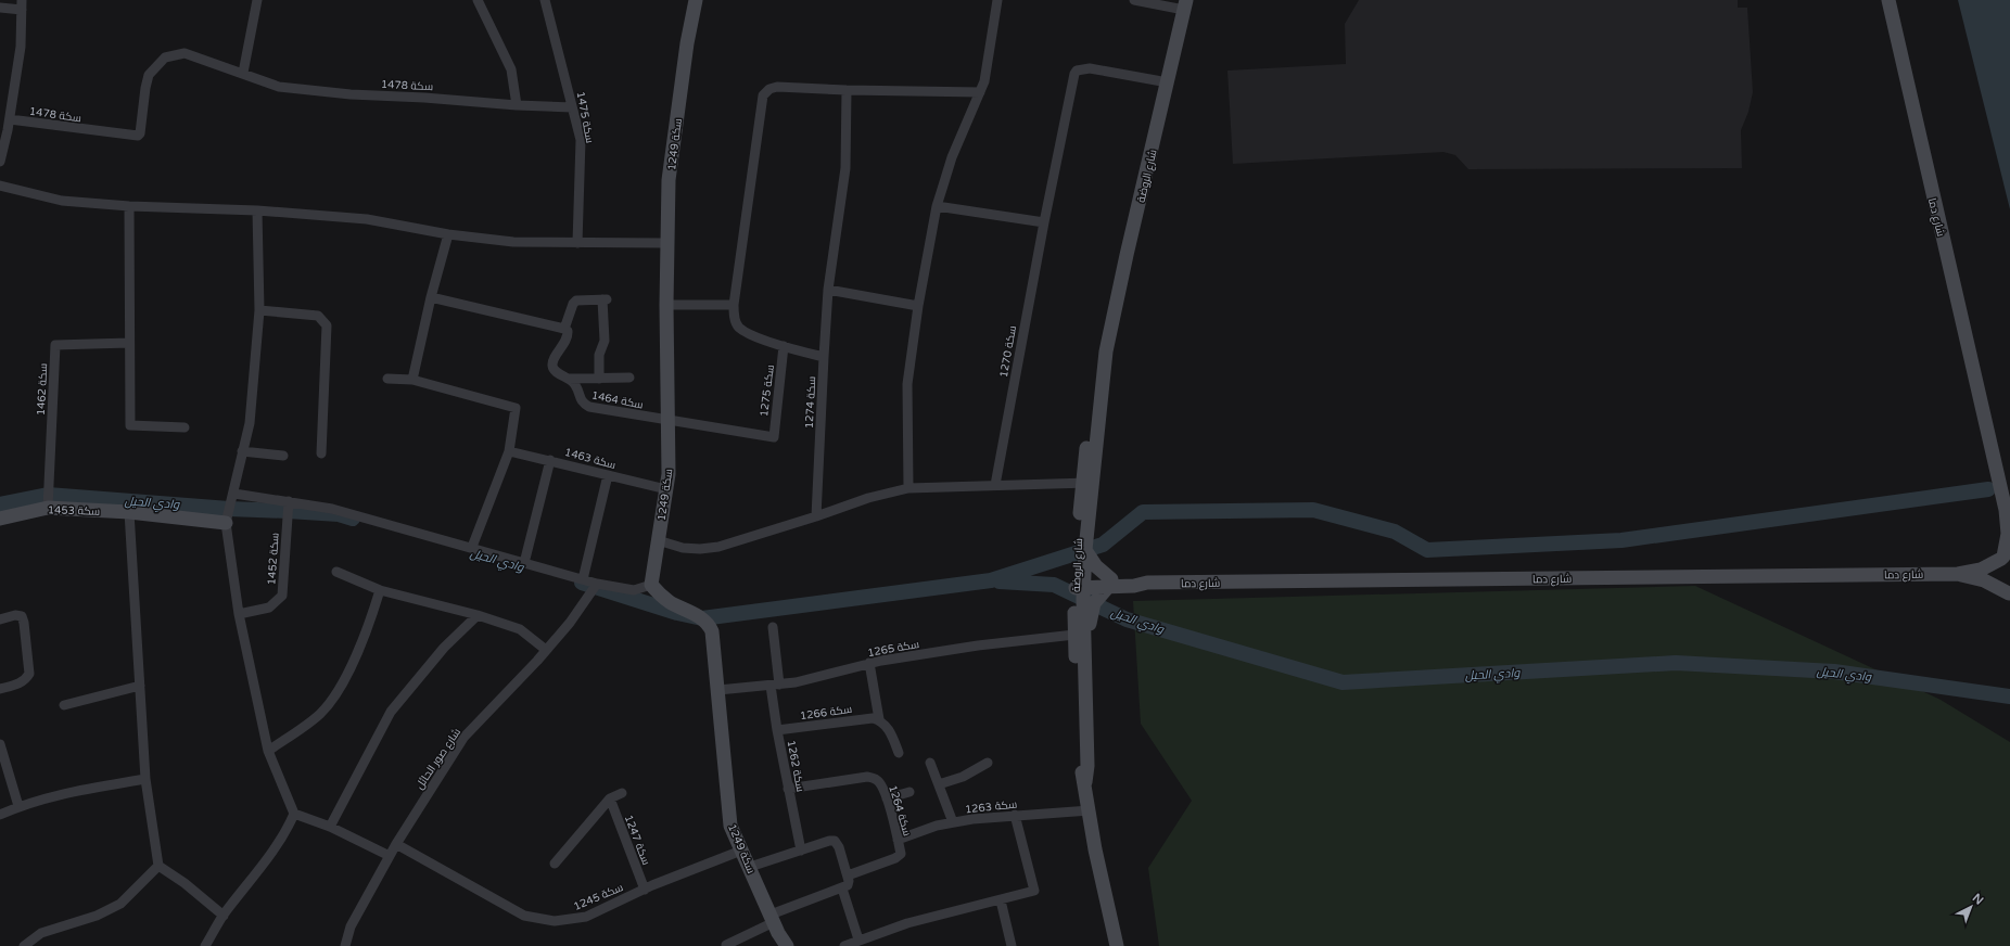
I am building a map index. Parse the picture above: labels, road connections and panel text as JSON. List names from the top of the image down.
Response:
{
  "streets": {
    "main road": [
      "سكة 1249",
      "شارع الروضة",
      "شارع دما",
      "سكة 1453"
    ],
    "street": [
      "سكة 1478",
      "سكة 1475",
      "سكة 1270",
      "سكة 1462",
      "سكة 1275",
      "سكة 1464",
      "سكة 1274",
      "سكة 1463",
      "سكة 1452",
      "سكة 1265",
      "سكة 1266",
      "شارع صور الحائل",
      "سكة 1262",
      "سكة 1263",
      "سكة 1264",
      "سكة 1247",
      "سكة 1245"
    ]
  },
  "crossings": [
    ["سكة 1478", "سكة 1475"],
    ["سكة 1249", "سكة 1464"],
    ["سكة 1249", "سكة 1463"],
    ["سكة 1249", "سكة 1265"],
    ["سكة 1249", "سكة 1245"],
    ["شارع الروضة", "شارع دما"],
    ["شارع الروضة", "سكة 1270"],
    ["شارع الروضة", "سكة 1265"],
    ["شارع الروضة", "سكة 1263"],
    ["سكة 1462", "سكة 1453"],
    ["سكة 1275", "سكة 1464"],
    ["سكة 1265", "سكة 1262"],
    ["سكة 1266", "سكة 1262"],
    ["شارع صور الحائل", "سكة 1245"],
    ["سكة 1262", "سكة 1264"],
    ["سكة 1263", "سكة 1264"],
    ["سكة 1247", "سكة 1245"]
  ],
  "water": ["وادي الحيل"],
  "north": "top right"
}
